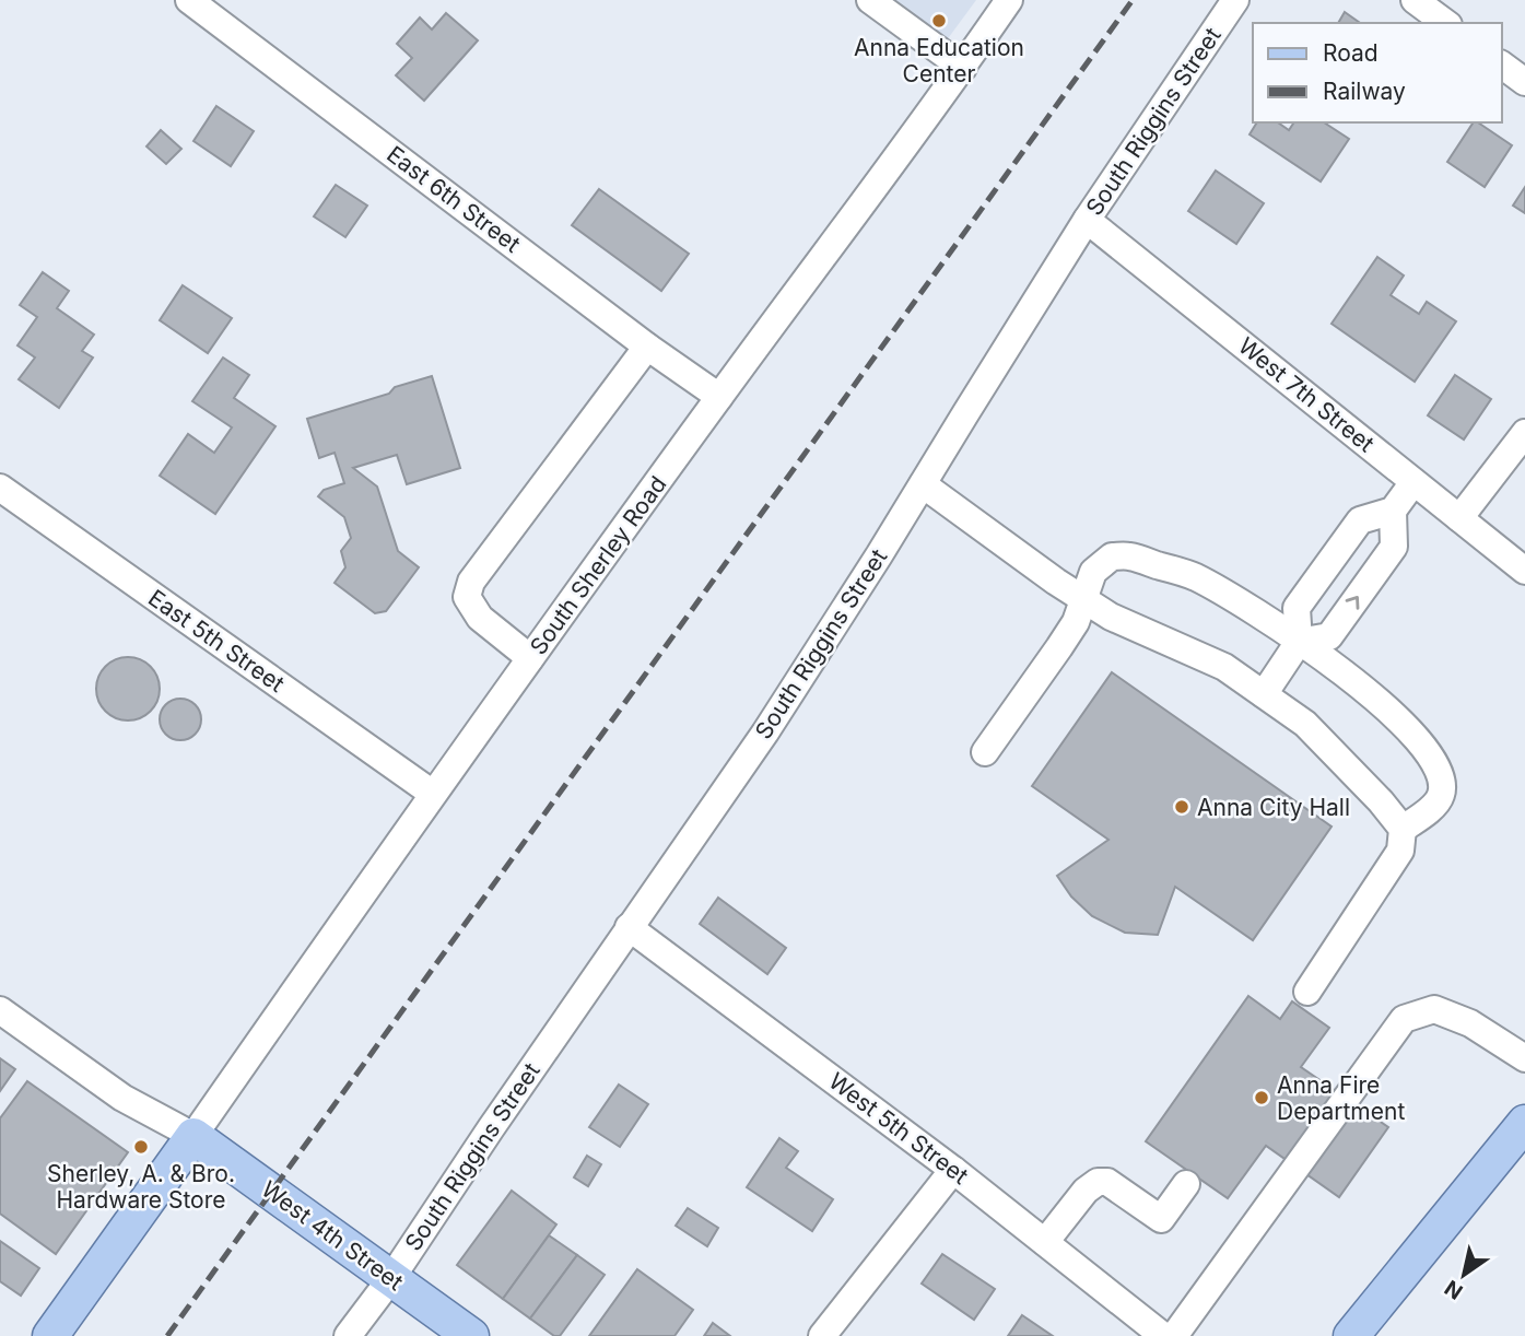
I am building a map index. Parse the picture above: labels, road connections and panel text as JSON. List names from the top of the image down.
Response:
{
  "streets": {
    "main road": ["West 4th Street"],
    "street": [
      "South Riggins Street",
      "East 6th Street",
      "West 7th Street",
      "South Sherley Road",
      "East 5th Street",
      "West 5th Street"
    ]
  },
  "crossings": [
    ["South Riggins Street", "West 7th Street"],
    ["South Riggins Street", "West 5th Street"],
    ["South Riggins Street", "West 4th Street"],
    ["East 6th Street", "South Sherley Road"],
    ["South Sherley Road", "East 5th Street"],
    ["South Sherley Road", "West 4th Street"]
  ],
  "places": [
    "Anna Education Center",
    "Anna City Hall",
    "Anna Fire Department",
    "Sherley, A. & Bro. Hardware Store"
  ],
  "legend": ["Road", "Railway"],
  "north": "bottom left"
}
